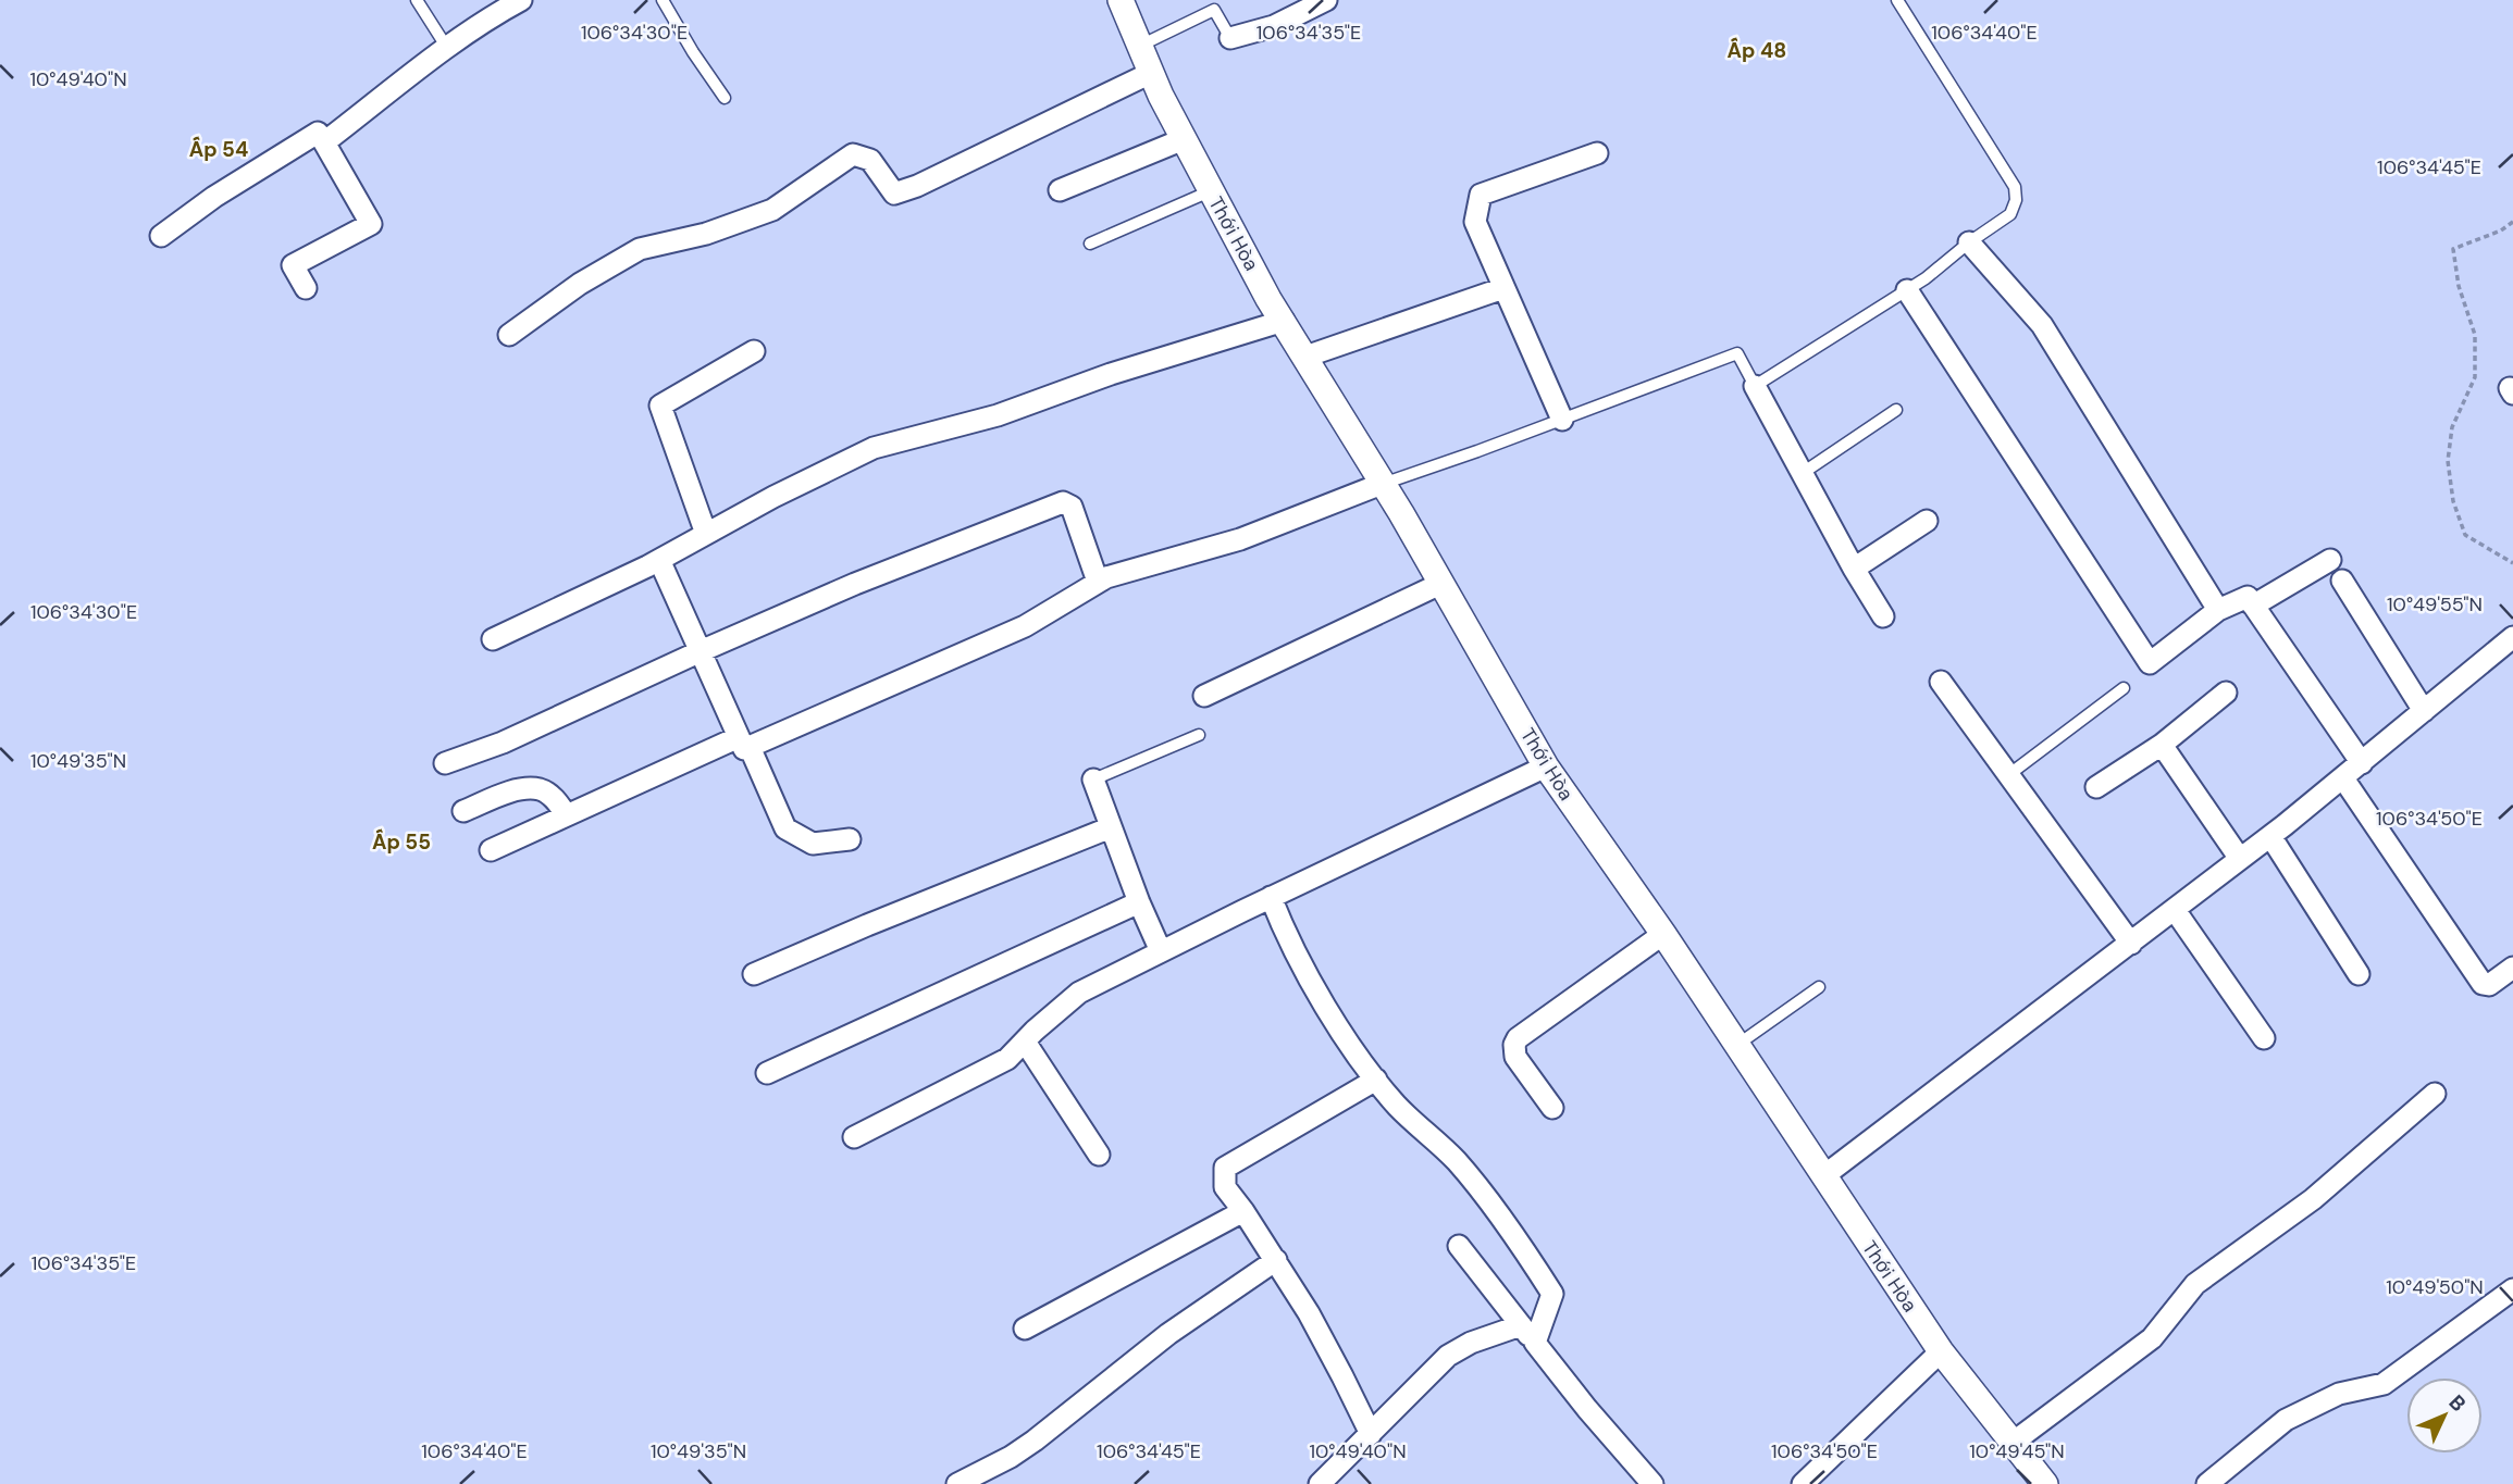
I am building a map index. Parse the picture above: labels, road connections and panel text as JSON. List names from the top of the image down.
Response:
{
  "streets": {
    "street": ["Thới Hòa"]
  },
  "districts": ["Ấp 48", "Ấp 54", "Ấp 55"],
  "north": "top right",
  "coordinates": [
    "106°34'30\"E",
    "106°34'35\"E",
    "106°34'40\"E",
    "10°49'40\"N",
    "106°34'45\"E",
    "10°49'55\"N",
    "10°49'35\"N",
    "106°34'50\"E",
    "10°49'50\"N",
    "10°49'45\"N"
  ]
}
